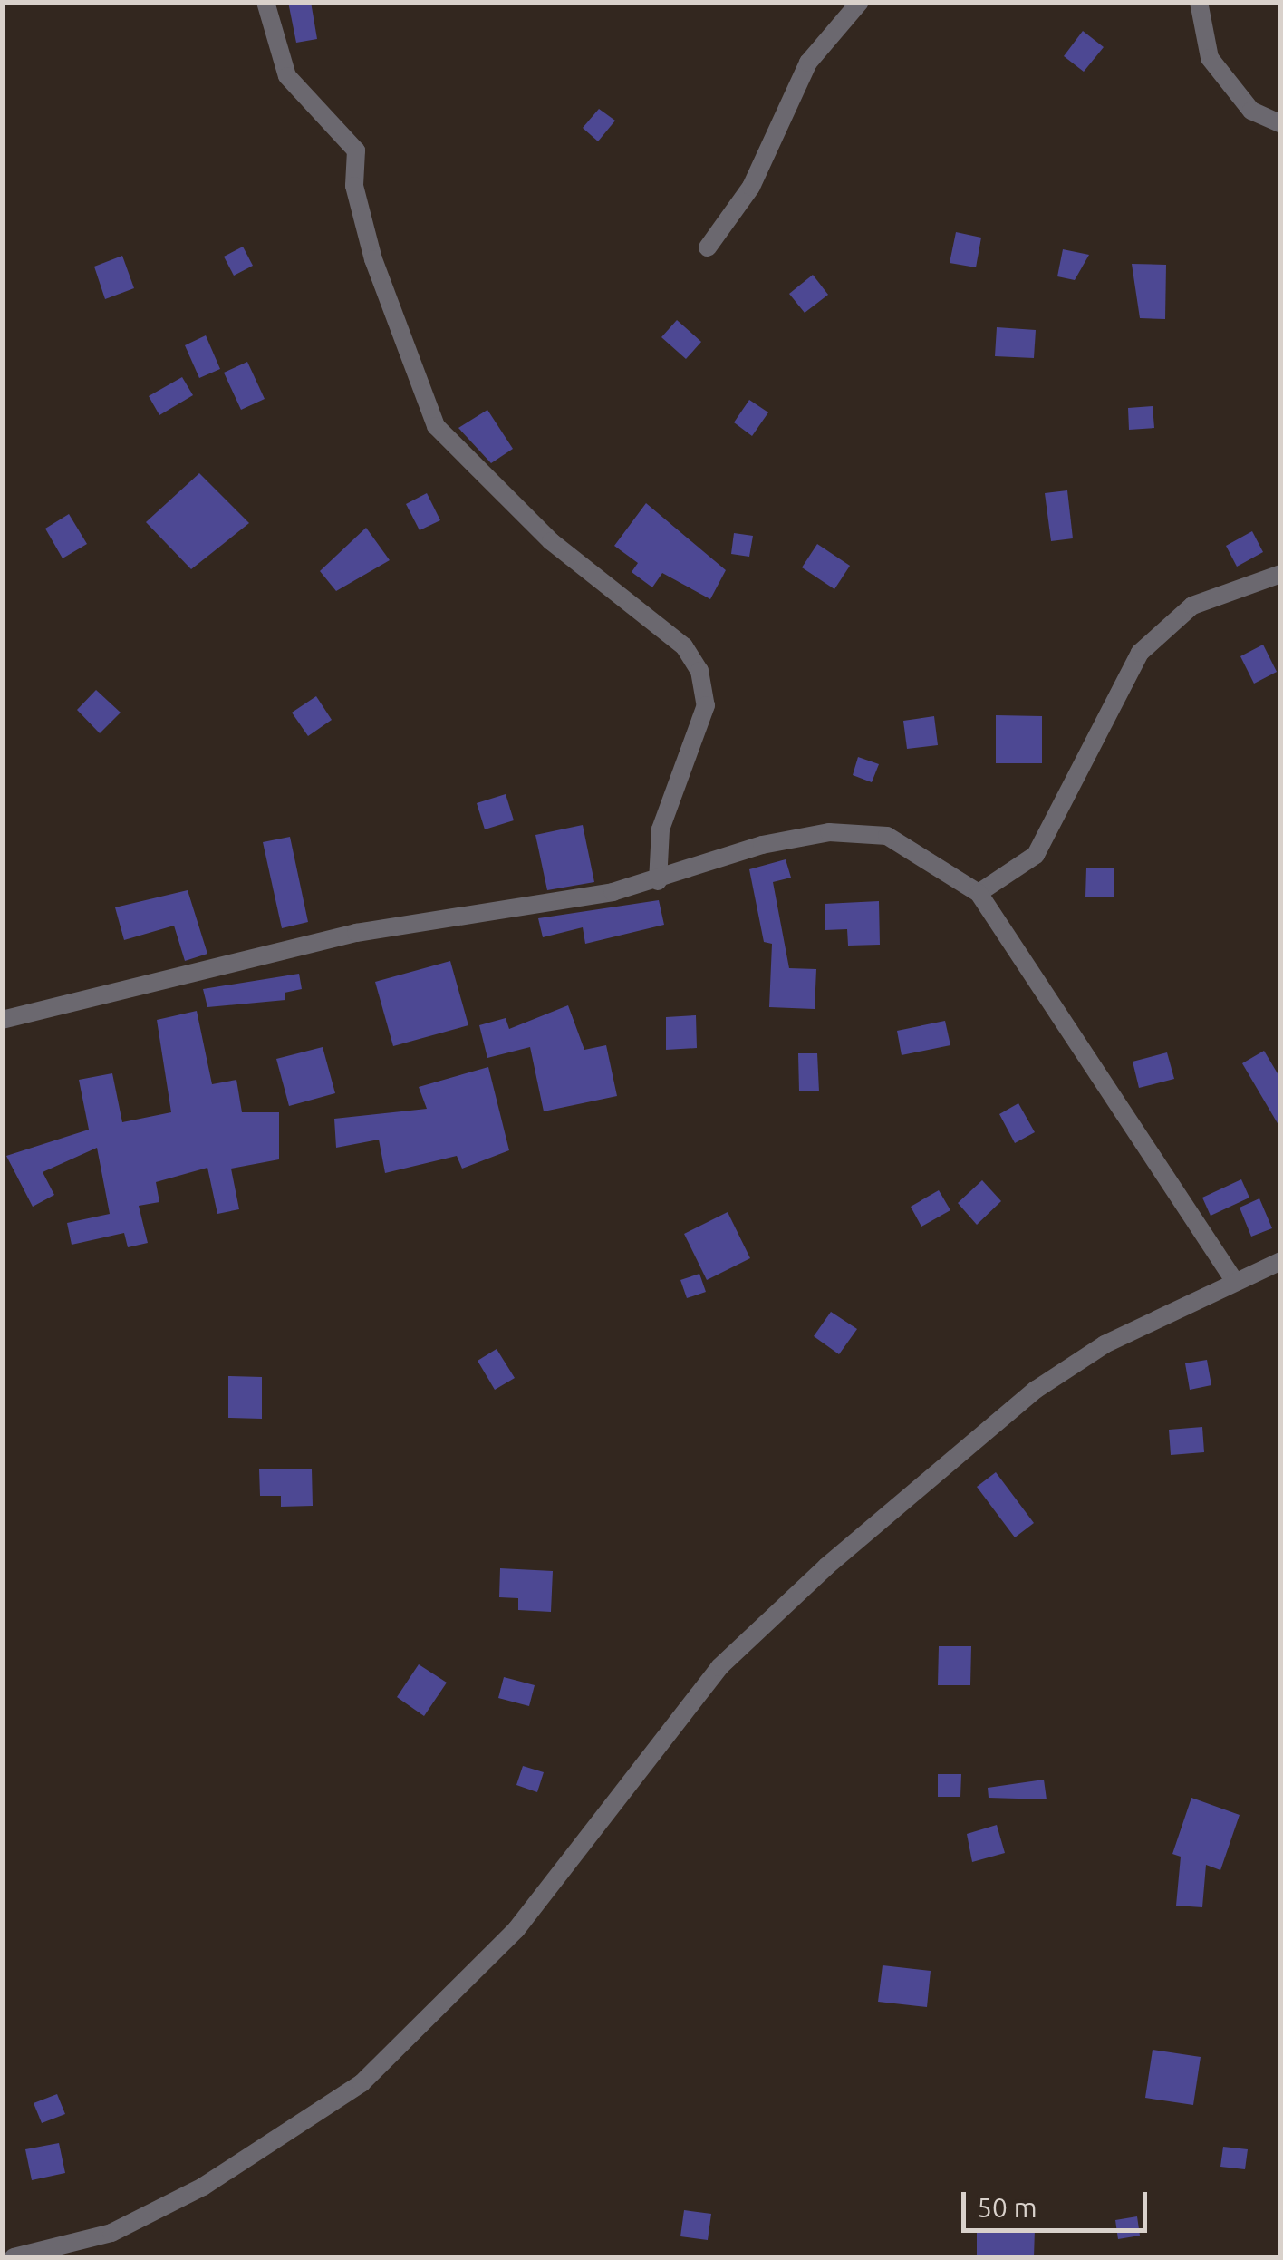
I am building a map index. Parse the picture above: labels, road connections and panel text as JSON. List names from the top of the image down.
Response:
{
  "scale_bar": "50 m"
}
